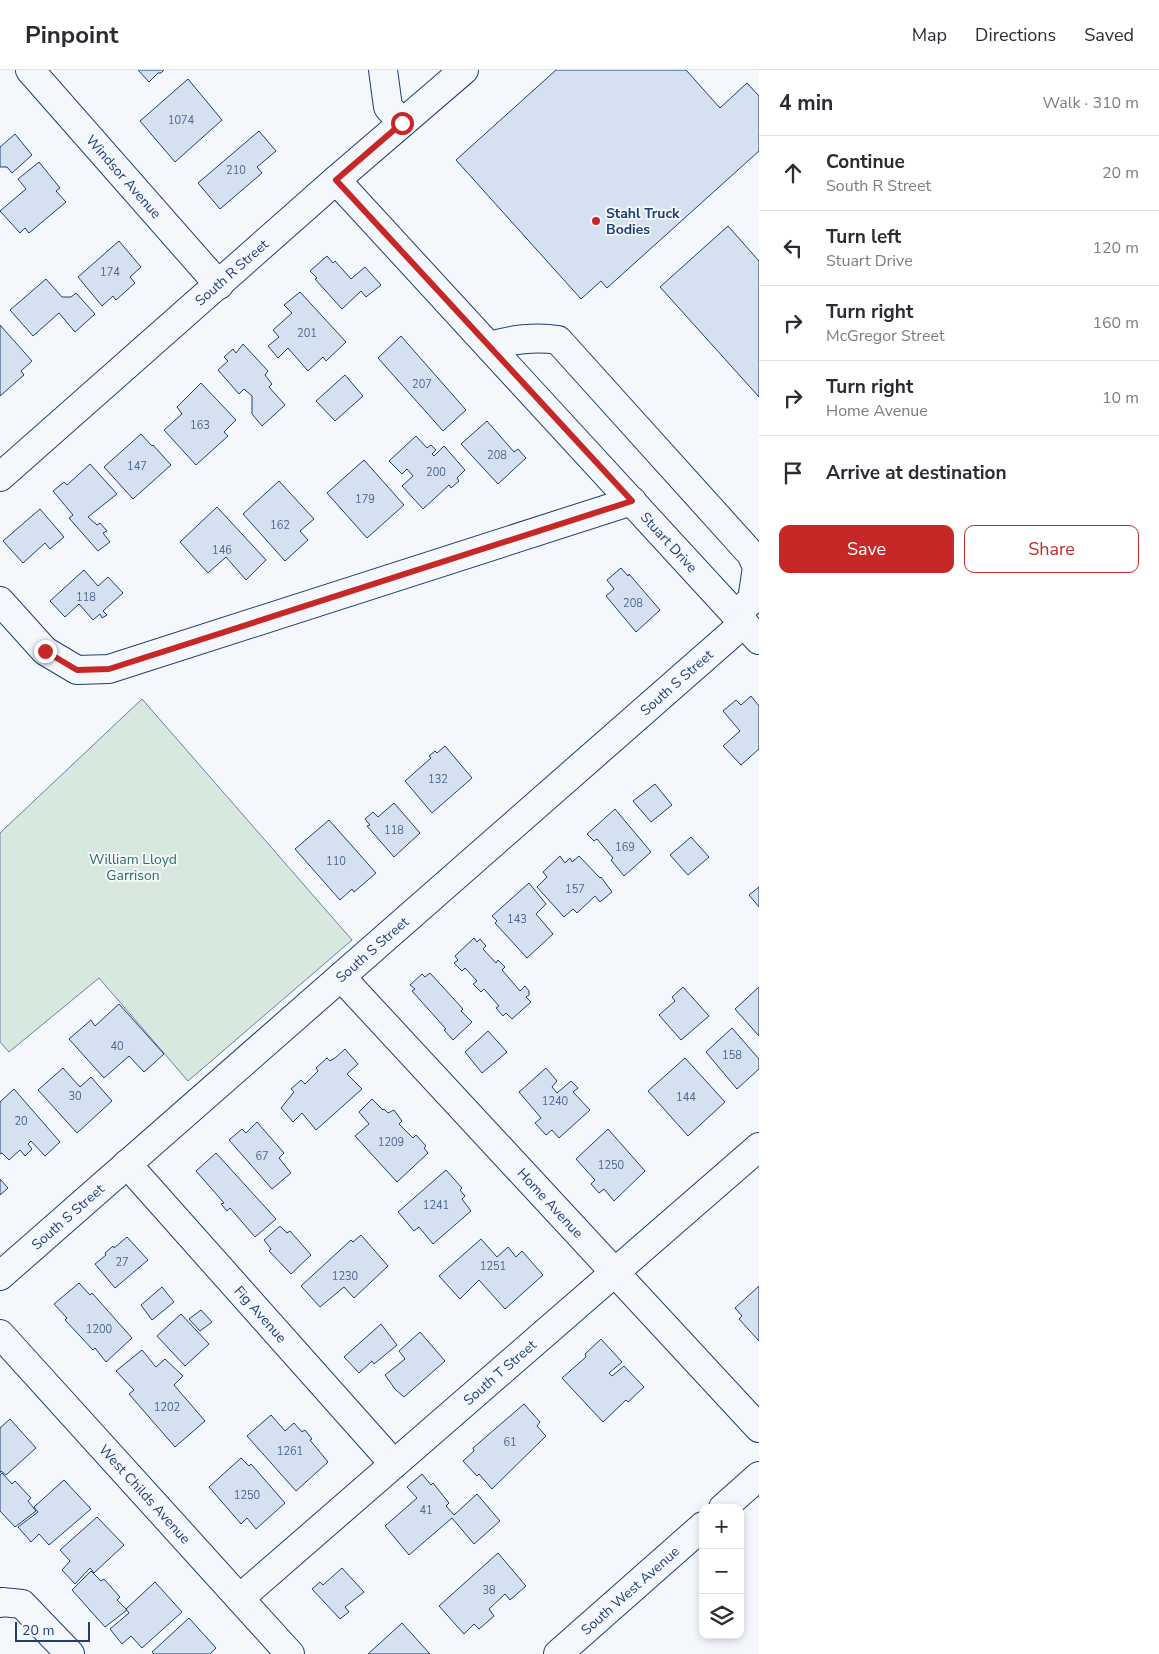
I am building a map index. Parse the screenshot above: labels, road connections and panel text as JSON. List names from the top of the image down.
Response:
{
  "streets": {
    "street": [
      "Windsor Avenue",
      "South R Street",
      "Stuart Drive",
      "South S Street",
      "Home Avenue",
      "Fig Avenue",
      "South T Street",
      "West Childs Avenue",
      "South West Avenue"
    ]
  },
  "crossings": [
    ["Windsor Avenue", "South R Street"],
    ["South R Street", "Stuart Drive"],
    ["Stuart Drive", "South S Street"],
    ["South S Street", "Home Avenue"],
    ["South S Street", "Fig Avenue"],
    ["Home Avenue", "South T Street"],
    ["Fig Avenue", "South T Street"],
    ["South T Street", "West Childs Avenue"]
  ],
  "parks": ["William Lloyd Garrison"],
  "places": ["Stahl Truck Bodies"],
  "house_numbers": [
    "1074",
    "210",
    "174",
    "201",
    "207",
    "163",
    "208",
    "147",
    "200",
    "179",
    "162",
    "146",
    "118",
    "208",
    "132",
    "118",
    "169",
    "110",
    "157",
    "143",
    "40",
    "158",
    "30",
    "144",
    "1240",
    "20",
    "1209",
    "67",
    "1250",
    "1241",
    "27",
    "1251",
    "1230",
    "1200",
    "1202",
    "61",
    "1261",
    "1250",
    "41",
    "38"
  ],
  "scale_bar": "20 m",
  "page": {
    "header": "Pinpoint",
    "nav": ["Map", "Directions", "Saved"],
    "heading": ["4 min", "Walk · 310 m"],
    "list": [
      ["Continue", "South R Street", "20 m"],
      ["Turn left", "Stuart Drive", "120 m"],
      ["Turn right", "McGregor Street", "160 m"],
      ["Turn right", "Home Avenue", "10 m"],
      "Arrive at destination"
    ],
    "buttons": ["Save", "Share"],
    "map_buttons": ["+", "−"],
    "scale": "20 m"
  }
}
